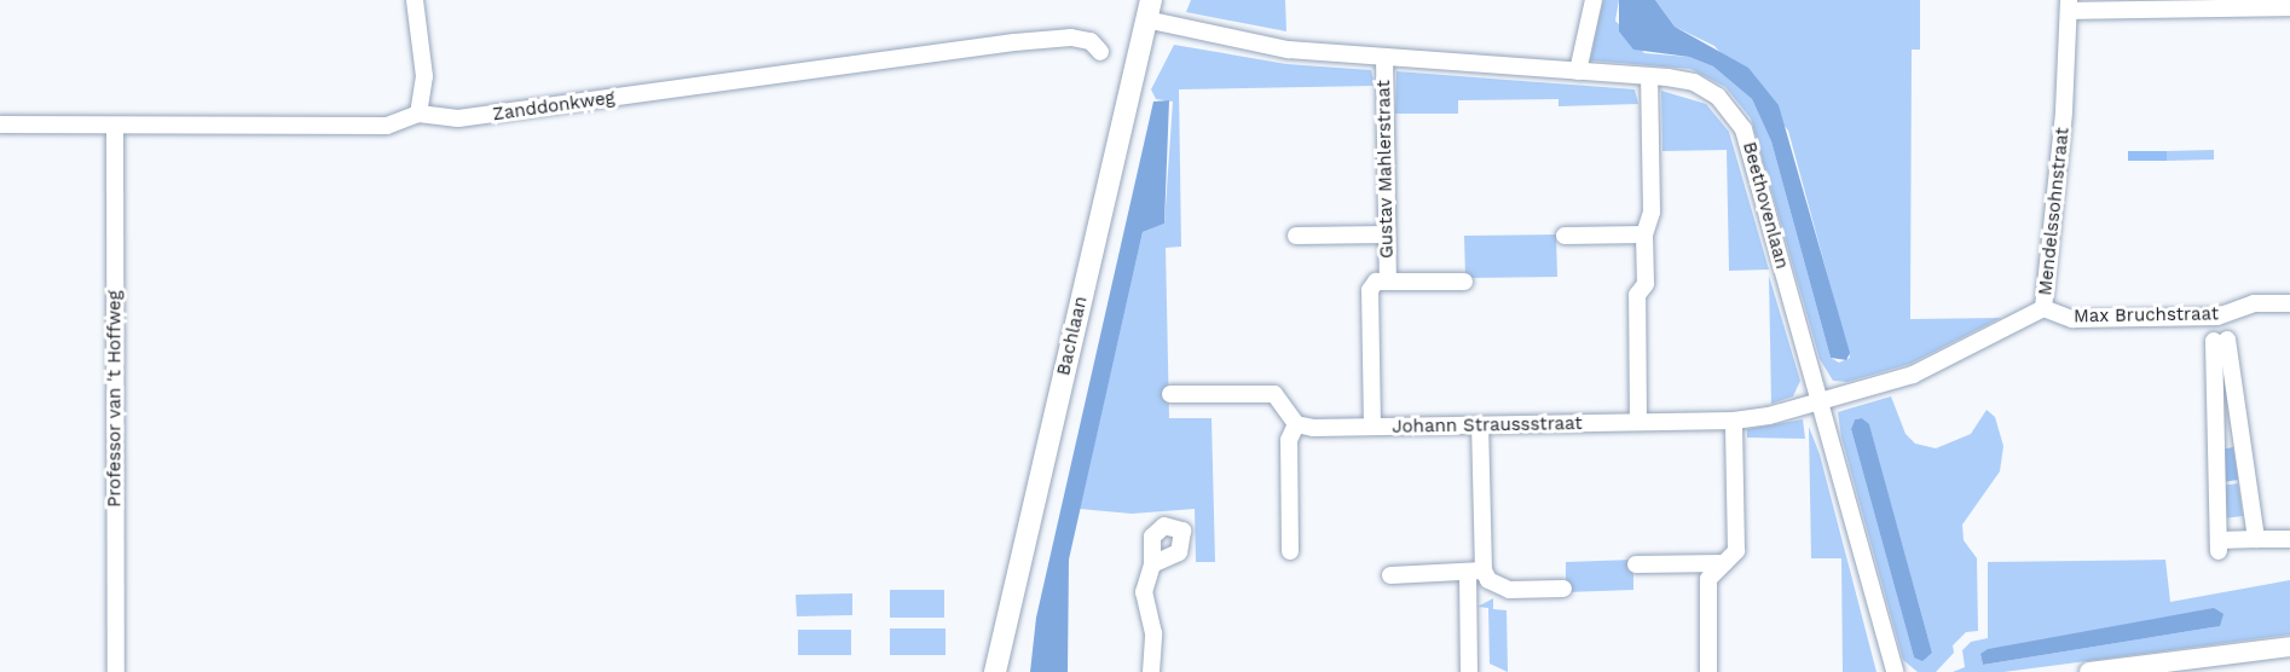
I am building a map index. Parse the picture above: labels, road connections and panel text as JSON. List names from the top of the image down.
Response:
{
  "streets": {
    "main road": ["Bachlaan"],
    "street": [
      "Zanddonkweg",
      "Gustav Mahlerstraat",
      "Beethovenlaan",
      "Mendelssohnstraat",
      "Max Bruchstraat",
      "Professor van 't Hoffweg",
      "Johann Straussstraat"
    ]
  },
  "crossings": [
    ["Zanddonkweg", "Professor van 't Hoffweg"],
    ["Gustav Mahlerstraat", "Beethovenlaan"],
    ["Gustav Mahlerstraat", "Johann Straussstraat"],
    ["Beethovenlaan", "Mendelssohnstraat"],
    ["Beethovenlaan", "Bachlaan"],
    ["Beethovenlaan", "Johann Straussstraat"],
    ["Mendelssohnstraat", "Max Bruchstraat"],
    ["Mendelssohnstraat", "Johann Straussstraat"]
  ]
}
